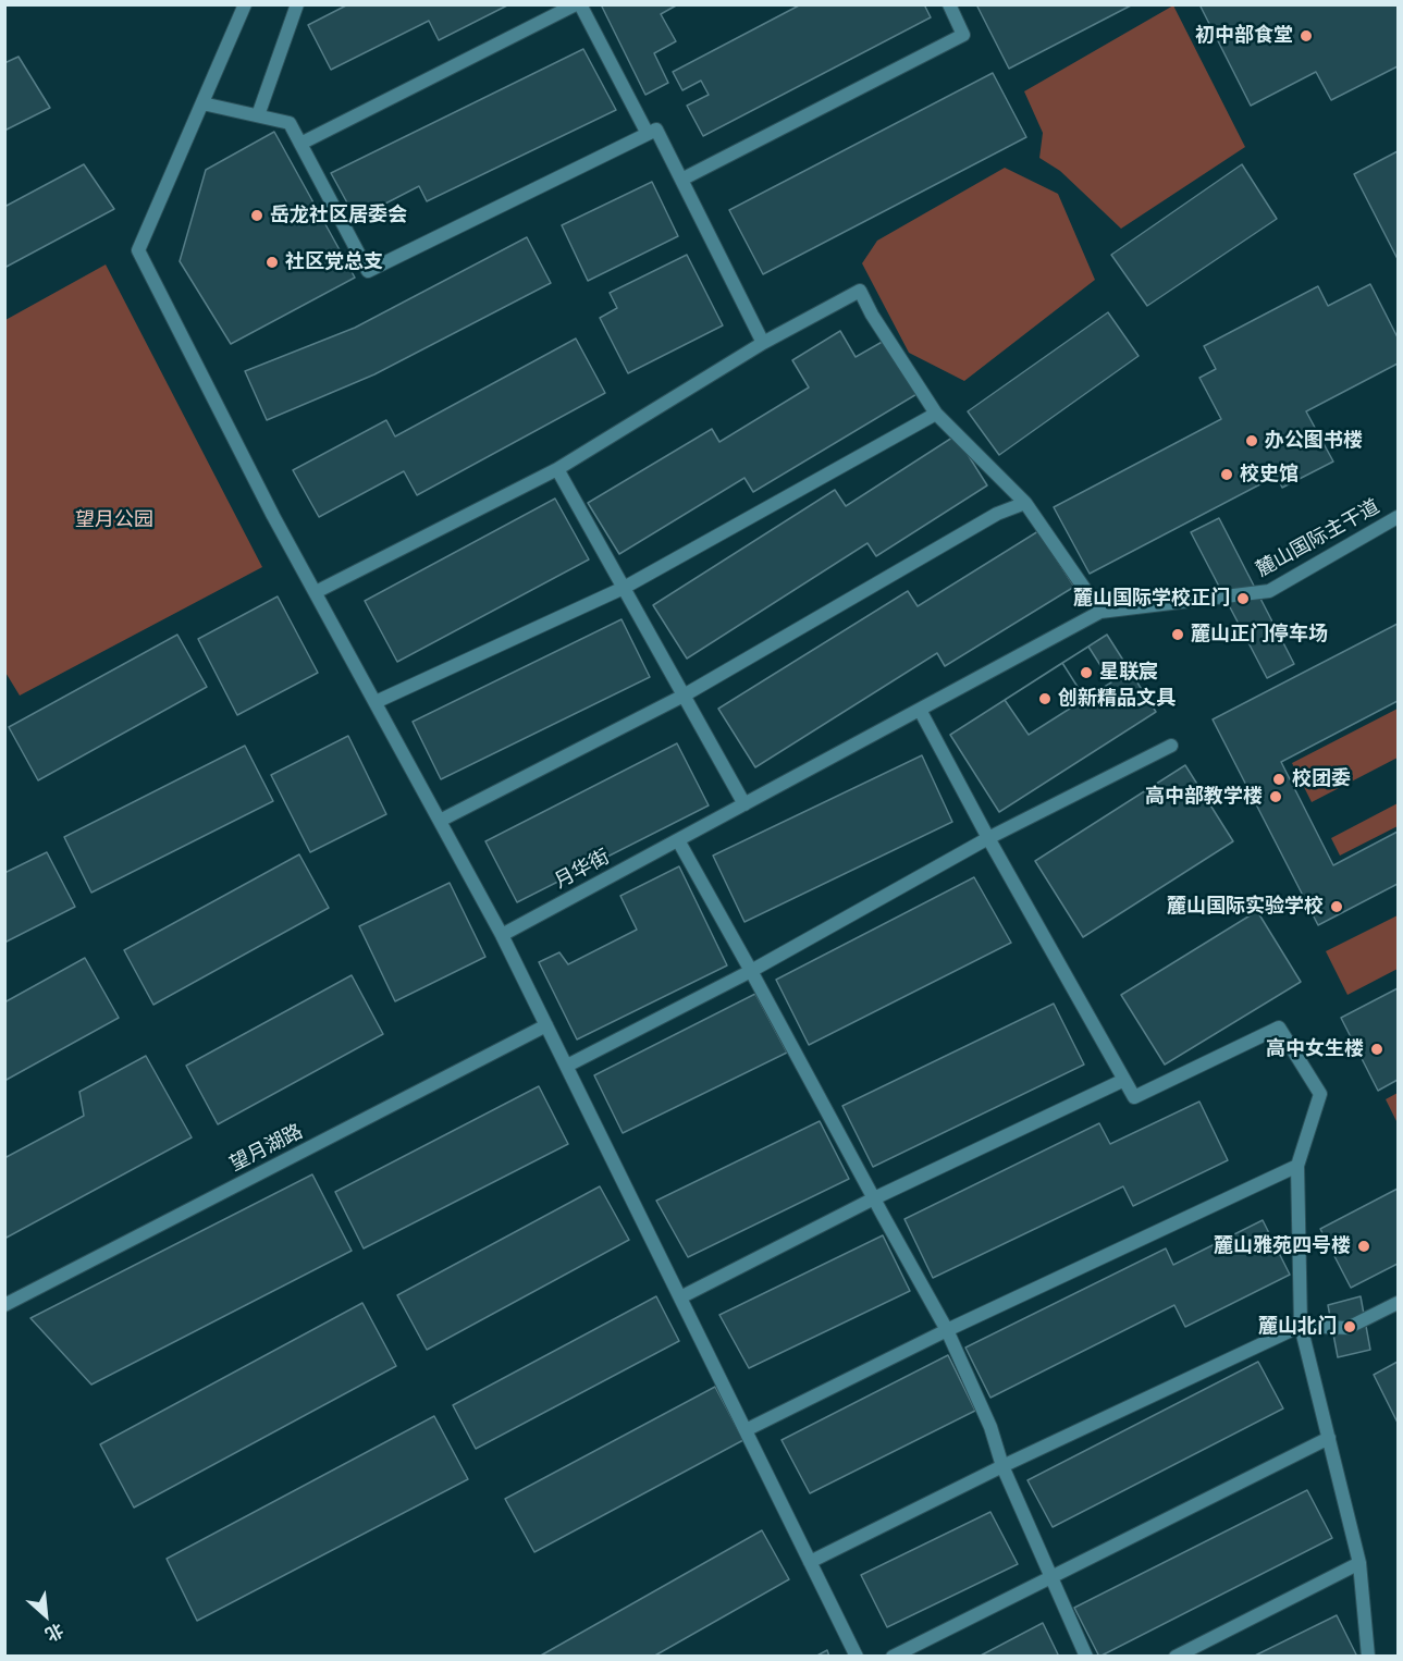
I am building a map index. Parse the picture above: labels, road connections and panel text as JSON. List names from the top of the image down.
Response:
{
  "streets": {
    "street": ["麓山国际主干道", "月华街", "望月湖路"]
  },
  "crossings": [
    ["麓山国际主干道", "月华街"]
  ],
  "parks": ["望月公园"],
  "places": [
    "初中部食堂",
    "岳龙社区居委会",
    "社区党总支",
    "办公图书楼",
    "校史馆",
    "麓山国际学校正门",
    "麓山正门停车场",
    "星联宸",
    "创新精品文具",
    "校团委",
    "高中部教学楼",
    "麓山国际实验学校",
    "高中女生楼",
    "麓山雅苑四号楼",
    "麓山北门"
  ],
  "north": "bottom right"
}
